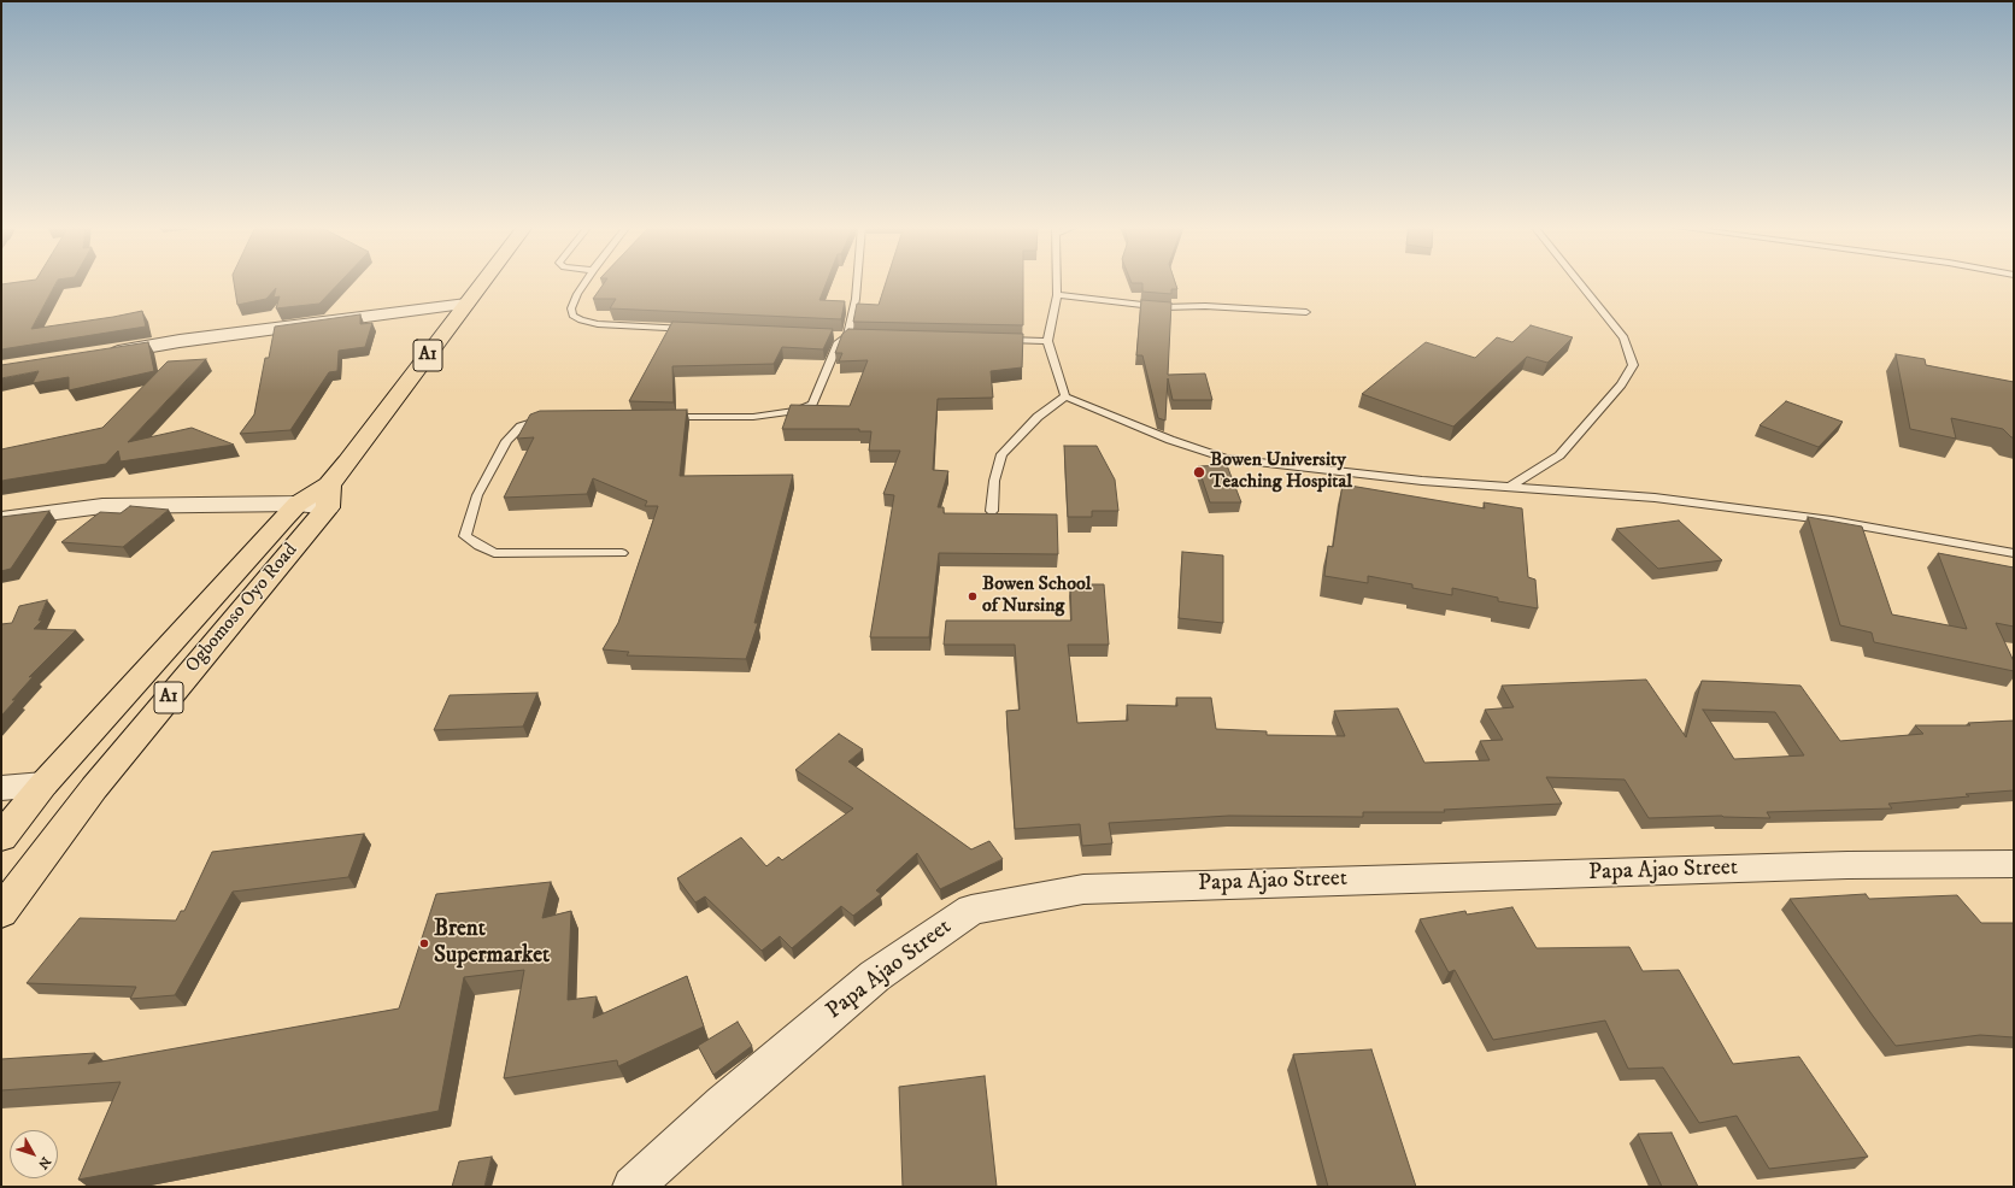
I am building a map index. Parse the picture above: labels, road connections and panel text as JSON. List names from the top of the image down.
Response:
{
  "streets": {
    "highway": ["A1", "Ogbomoso Oyo Road"],
    "street": ["Papa Ajao Street"]
  },
  "places": ["Bowen University Teaching Hospital", "Bowen School of Nursing", "Brent Supermarket"],
  "north": "bottom right"
}
